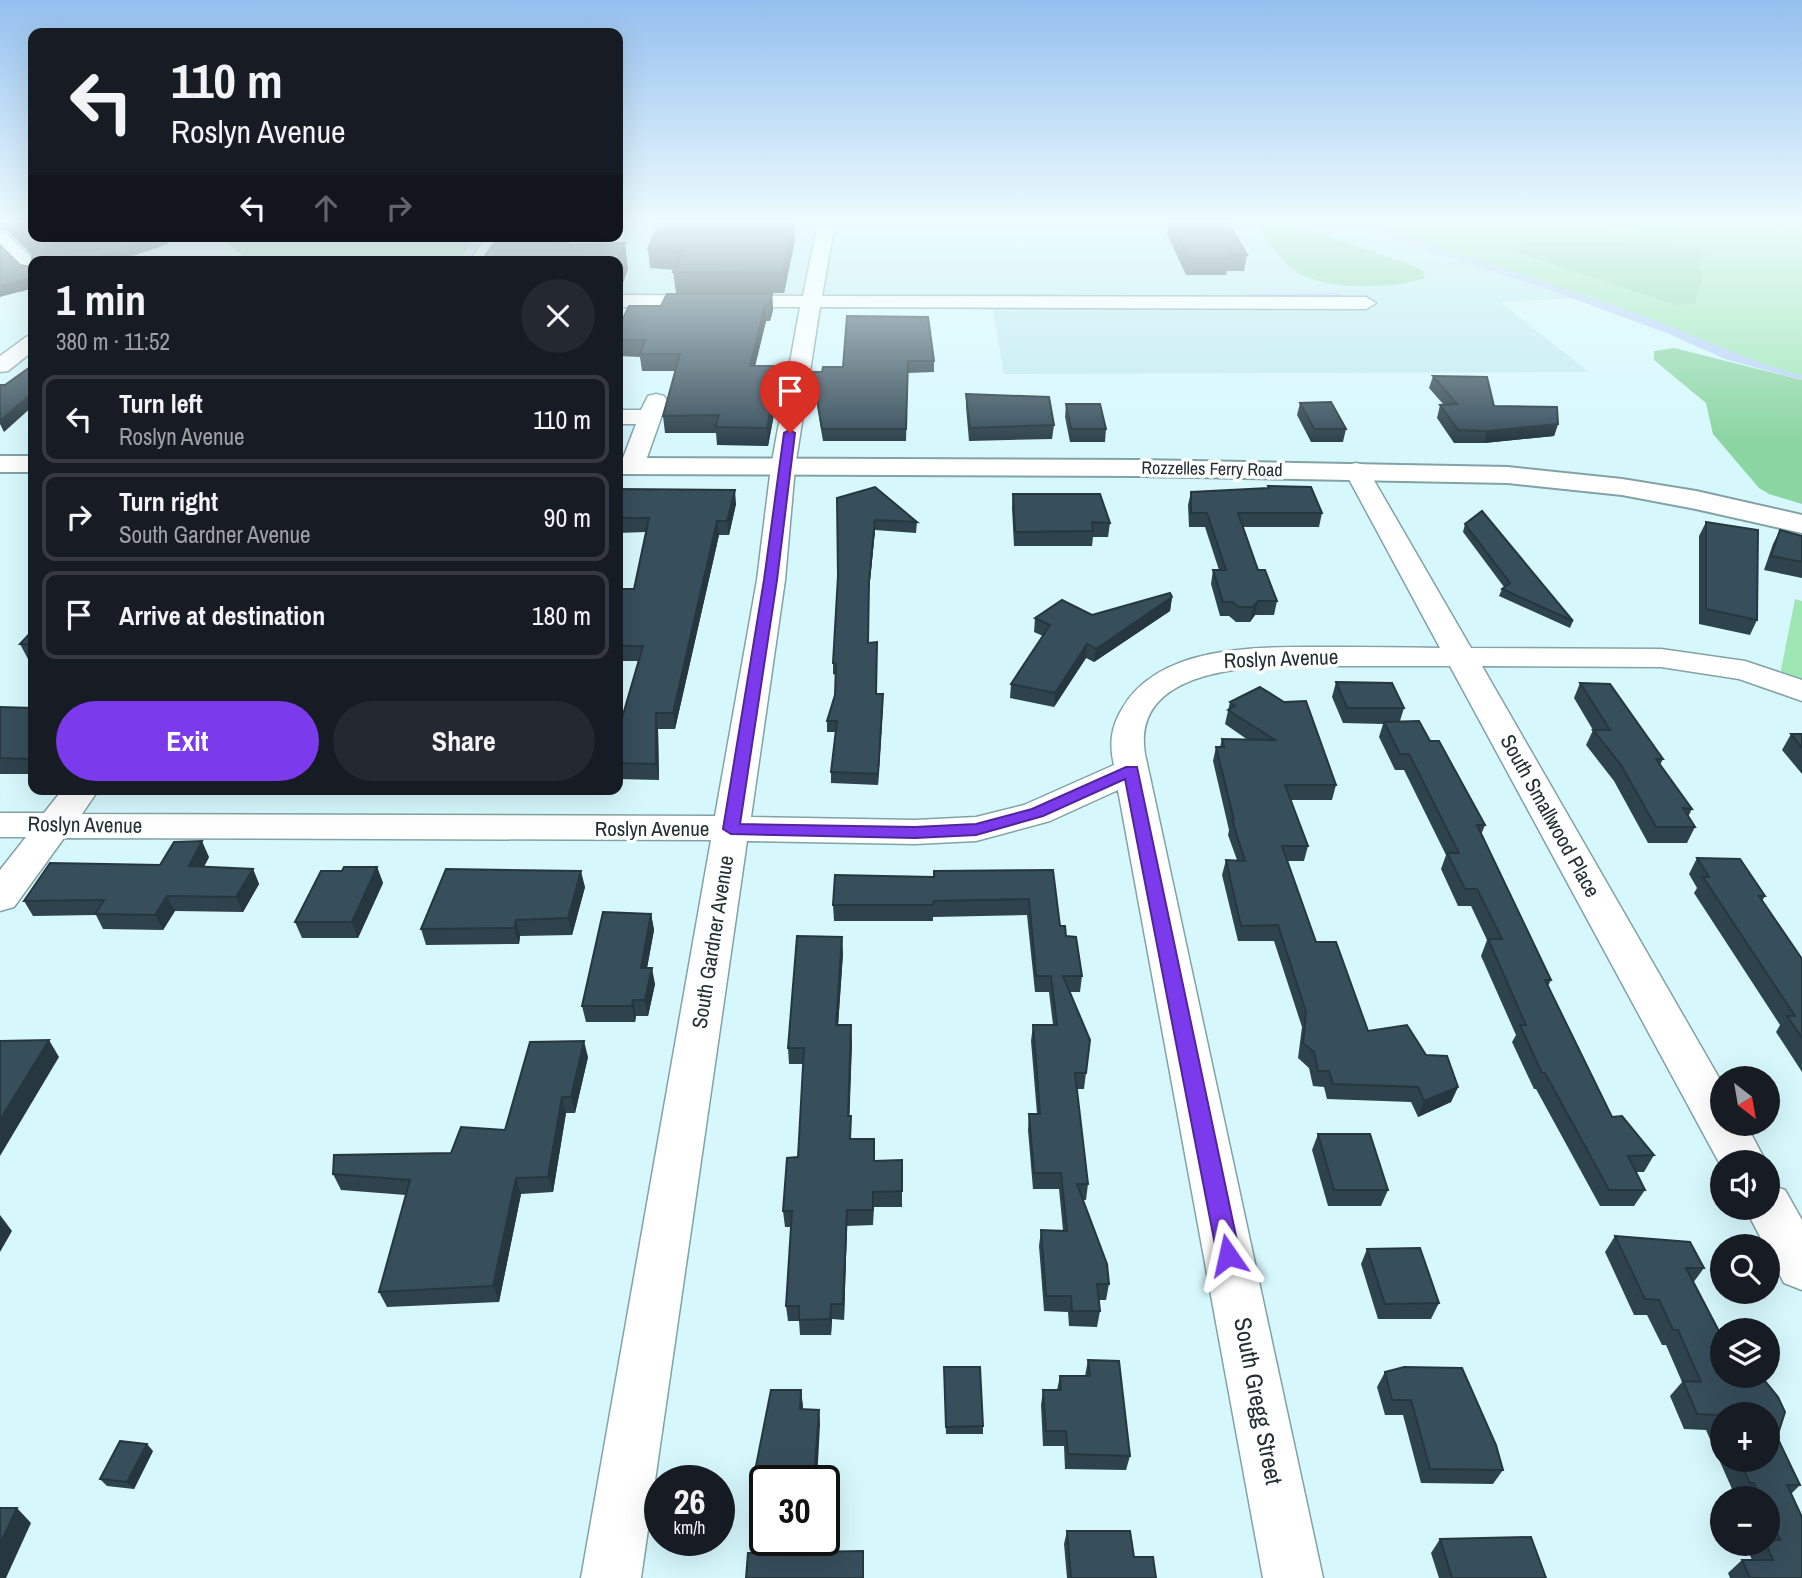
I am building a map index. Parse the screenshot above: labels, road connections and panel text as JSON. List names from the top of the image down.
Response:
{
  "streets": {
    "street": [
      "Rozzelles Ferry Road",
      "Roslyn Avenue",
      "South Smallwood Place",
      "South Gardner Avenue",
      "South Gregg Street"
    ]
  },
  "crossings": [
    ["Rozzelles Ferry Road", "South Smallwood Place"],
    ["Rozzelles Ferry Road", "South Gardner Avenue"],
    ["Roslyn Avenue", "South Smallwood Place"],
    ["Roslyn Avenue", "South Gardner Avenue"],
    ["Roslyn Avenue", "South Gregg Street"]
  ],
  "north": "bottom right",
  "page": {
    "turn": ["110 m", "Roslyn Avenue"],
    "heading": ["1 min", "380 m · 11:52"],
    "list": [
      {
        "name": "Turn left",
        "note": "Roslyn Avenue",
        "value": "110 m"
      },
      {
        "name": "Turn right",
        "note": "South Gardner Avenue",
        "value": "90 m"
      },
      {
        "name": "Arrive at destination",
        "value": "180 m"
      }
    ],
    "buttons": ["Exit", "Share"],
    "map_buttons": ["+", "−"],
    "speed": "26 km/h",
    "limit": "30"
  }
}
